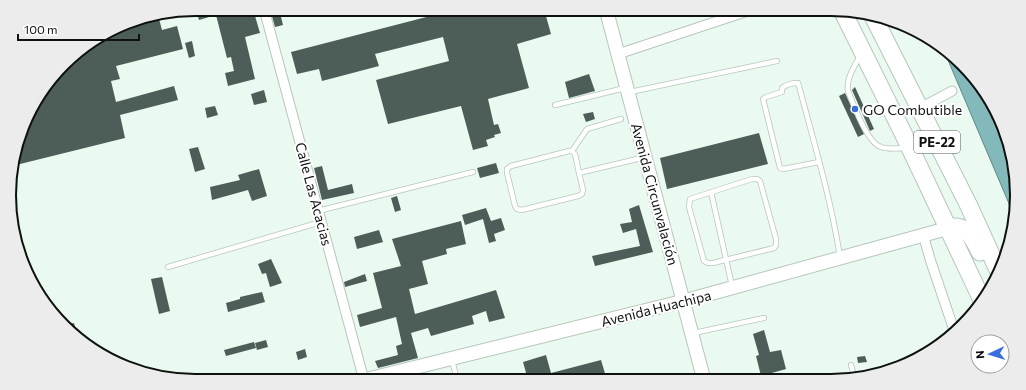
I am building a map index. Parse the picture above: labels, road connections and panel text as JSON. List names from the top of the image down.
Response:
{
  "streets": {
    "highway": ["PE-22"],
    "street": ["Calle Las Acacias", "Avenida Circunvalación", "Avenida Huachipa"]
  },
  "crossings": [
    ["PE-22", "Avenida Huachipa"],
    ["Avenida Circunvalación", "Avenida Huachipa"]
  ],
  "places": ["GO Combutible"],
  "scale_bar": "100 m",
  "north": "left"
}
